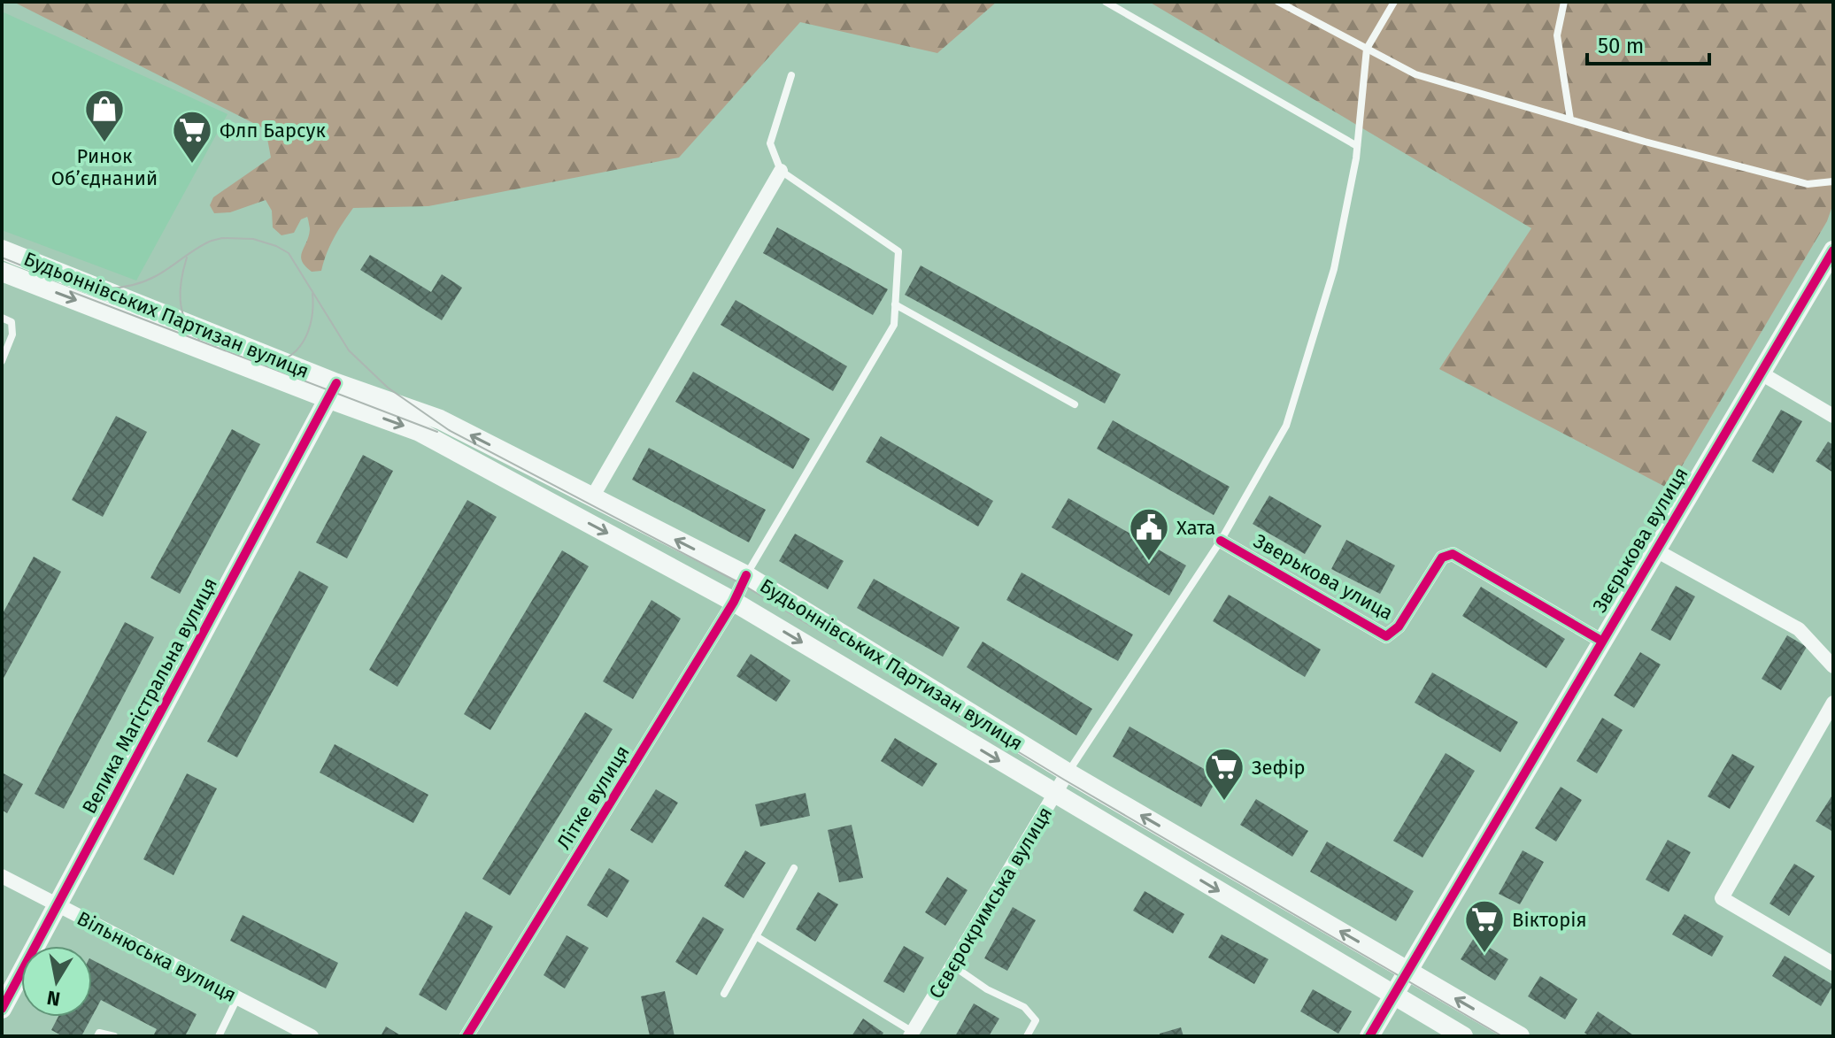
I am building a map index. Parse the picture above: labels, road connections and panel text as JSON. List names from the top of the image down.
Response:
{
  "streets": {
    "main road": ["Будьоннівських Партизан вулиця", "Звєрькова вулиця", "Велика Магістральна вулиця"],
    "street": [
      "Зверькова улица",
      "Літке вулиця",
      "Сєвєрокримська вулиця",
      "Вільнюська вулиця"
    ]
  },
  "crossings": [
    ["Будьоннівських Партизан вулиця", "Звєрькова вулиця"],
    ["Будьоннівських Партизан вулиця", "Велика Магістральна вулиця"],
    ["Будьоннівських Партизан вулиця", "Літке вулиця"],
    ["Будьоннівських Партизан вулиця", "Сєвєрокримська вулиця"],
    ["Звєрькова вулиця", "Зверькова улица"],
    ["Велика Магістральна вулиця", "Вільнюська вулиця"]
  ],
  "places": {
    "shop": ["Ринок Обʼєднаний"],
    "supermarket": ["Флп Барсук", "Зефір", "Вікторія"],
    "public building": ["Хата"]
  },
  "scale_bar": "50 m",
  "north": "bottom"
}
